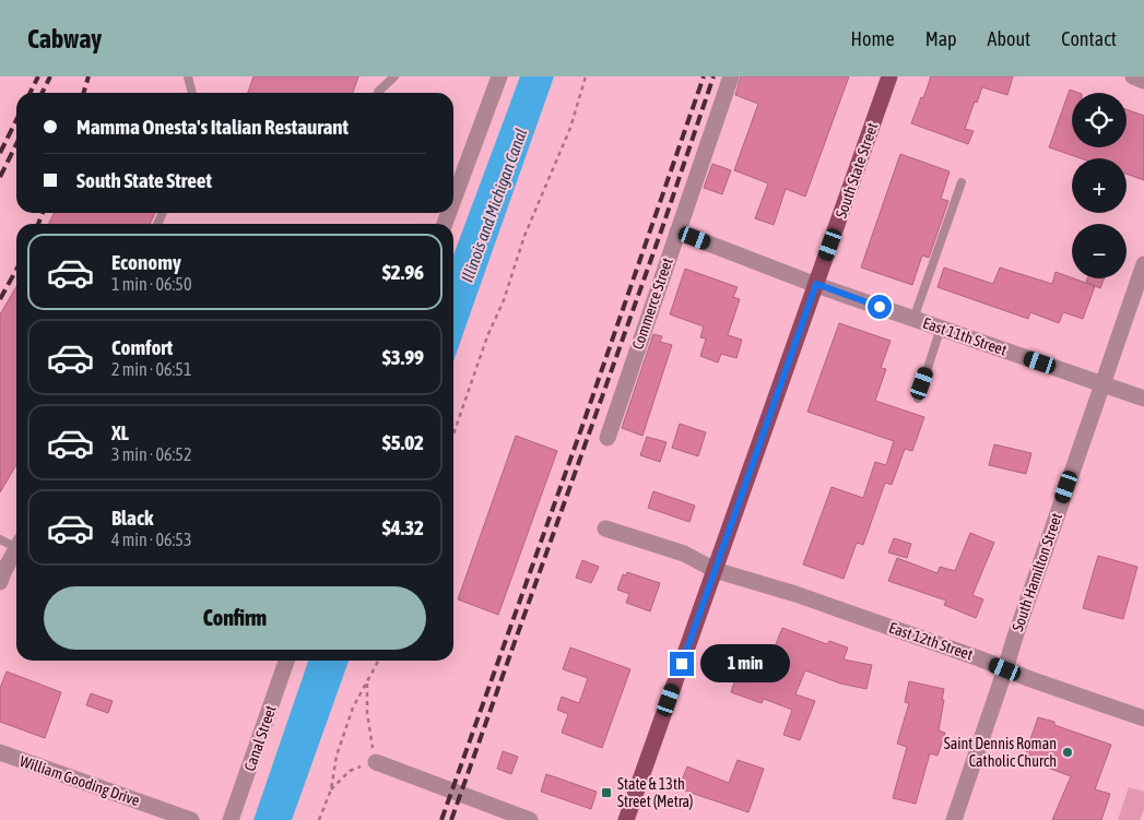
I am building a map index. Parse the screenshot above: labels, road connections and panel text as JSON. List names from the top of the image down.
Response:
{
  "streets": {
    "main road": ["South State Street"],
    "street": [
      "Commerce Street",
      "East 11th Street",
      "South Hamilton Street",
      "East 12th Street",
      "Canal Street",
      "William Gooding Drive"
    ]
  },
  "crossings": [
    ["South State Street", "East 11th Street"],
    ["South State Street", "East 12th Street"],
    ["Commerce Street", "East 11th Street"],
    ["East 11th Street", "South Hamilton Street"],
    ["South Hamilton Street", "East 12th Street"]
  ],
  "water": ["Illinois and Michigan Canal"],
  "places": {
    "other": ["Saint Dennis Roman Catholic Church"],
    "transit": ["State & 13th Street (Metra)"]
  },
  "page": {
    "header": "Cabway",
    "nav": [
      "Home",
      "Map",
      "About",
      "Contact"
    ],
    "map_buttons": ["+", "−"],
    "banner": ["Mamma Onesta's Italian Restaurant", "South State Street"],
    "list": [
      {
        "name": "Economy",
        "note": "1 min · 06:50",
        "value": "$2.96"
      },
      {
        "name": "Comfort",
        "note": "2 min · 06:51",
        "value": "$3.99"
      },
      {
        "name": "XL",
        "note": "3 min · 06:52",
        "value": "$5.02"
      },
      {
        "name": "Black",
        "note": "4 min · 06:53",
        "value": "$4.32"
      }
    ],
    "buttons": "Confirm",
    "bubble": "1 min"
  }
}
